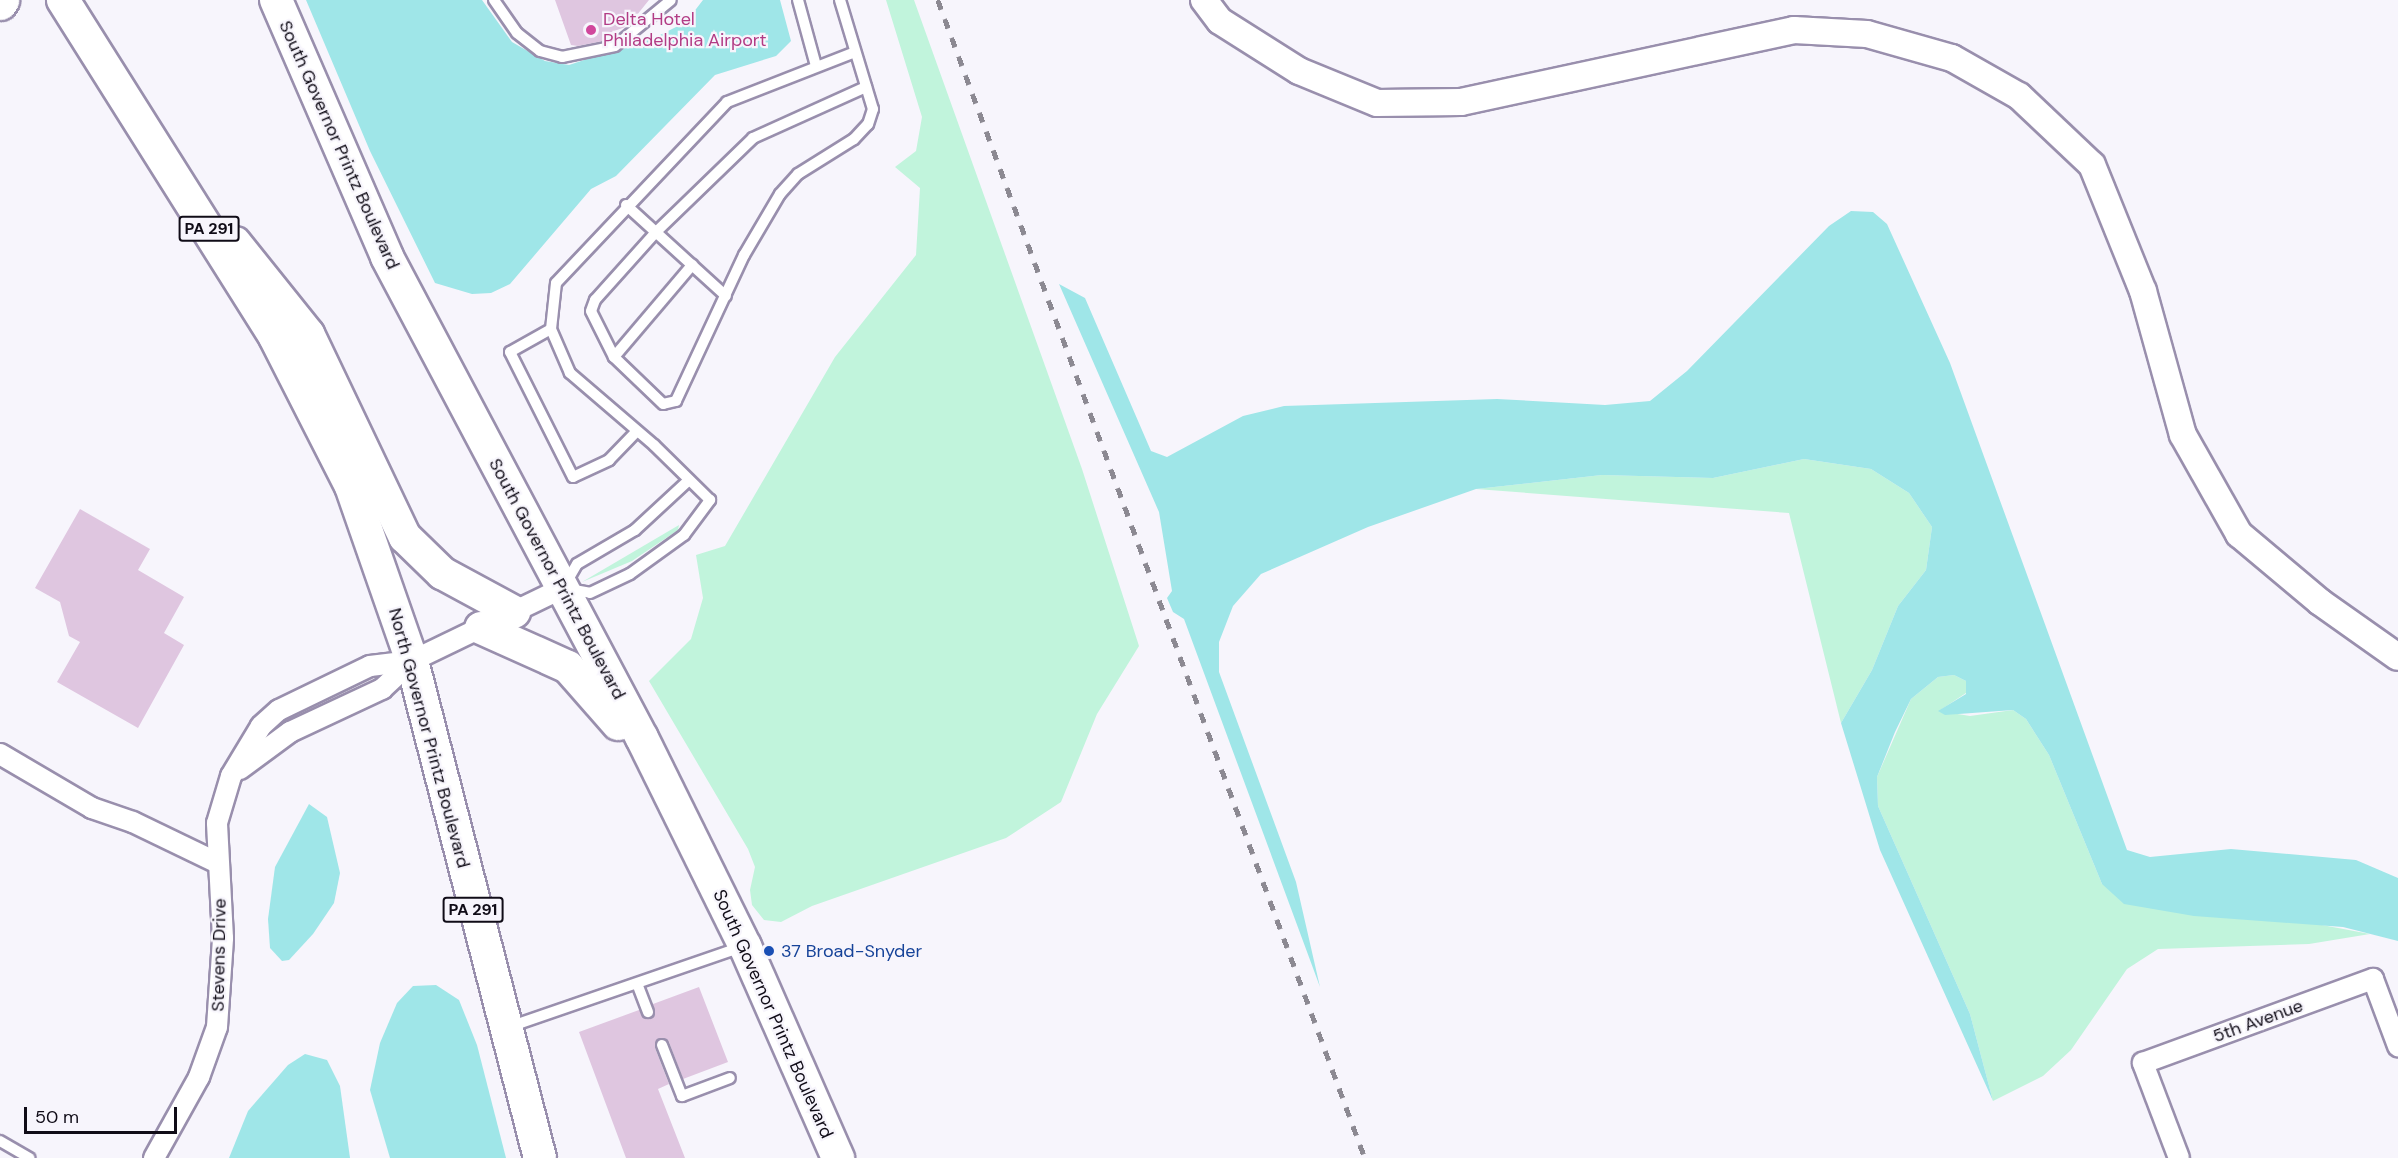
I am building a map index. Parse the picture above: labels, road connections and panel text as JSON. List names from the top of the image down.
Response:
{
  "streets": {
    "main road": ["South Governor Printz Boulevard", "PA 291", "North Governor Printz Boulevard"],
    "street": ["Stevens Drive", "5th Avenue"]
  },
  "crossings": [
    ["South Governor Printz Boulevard", "Stevens Drive"],
    ["North Governor Printz Boulevard", "Stevens Drive"]
  ],
  "places": ["Delta Hotel Philadelphia Airport", "37 Broad-Snyder"],
  "scale_bar": "50 m"
}
